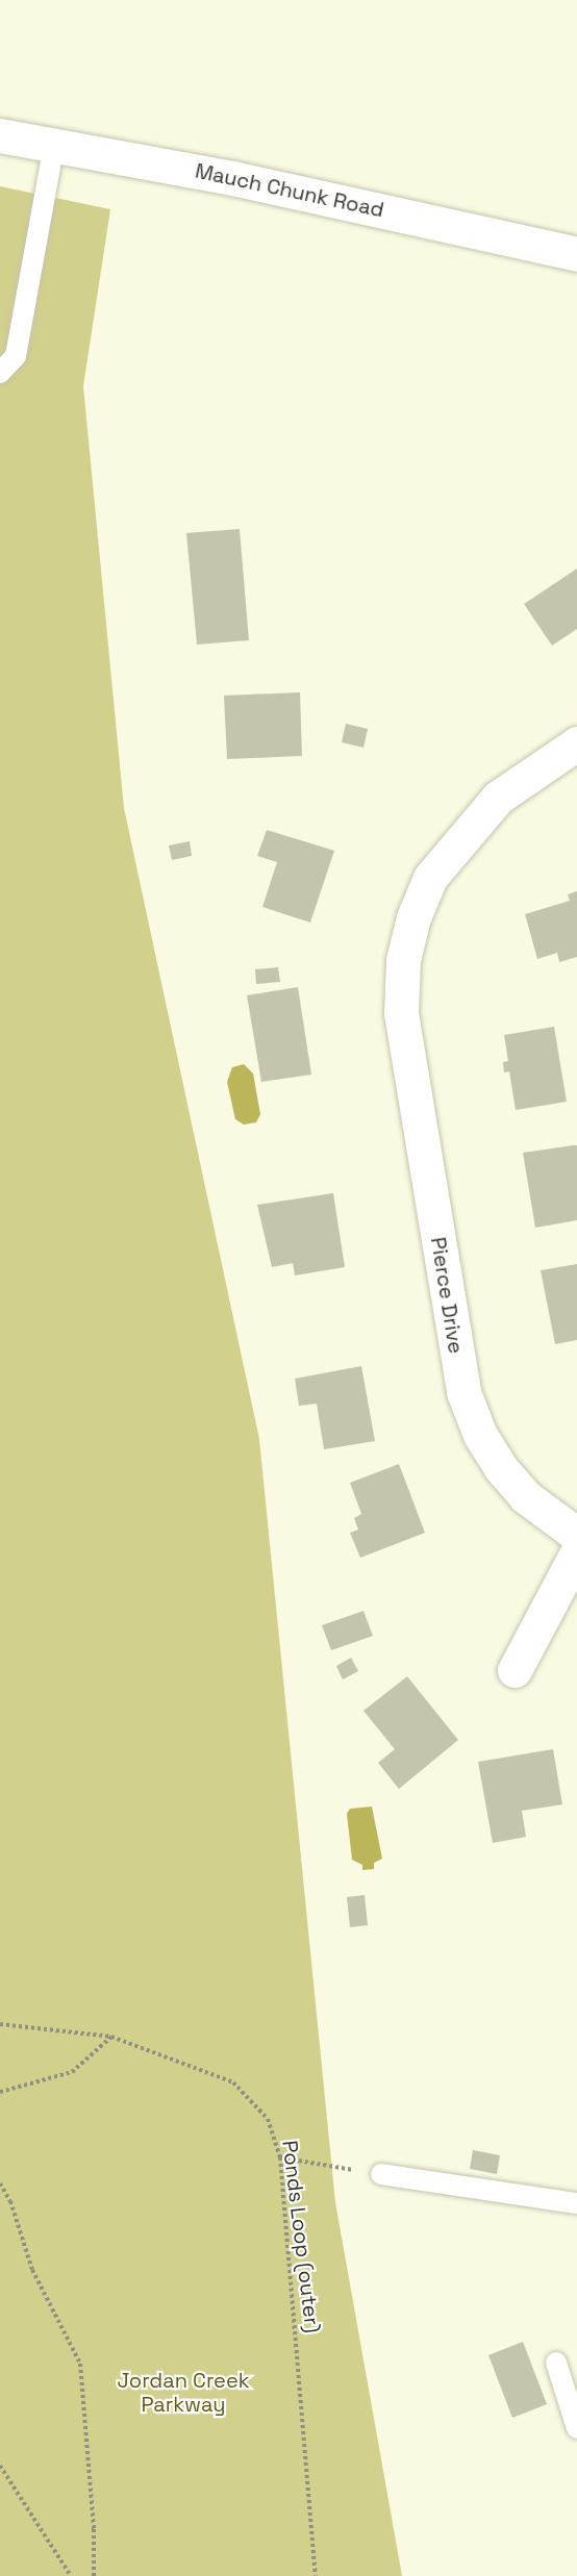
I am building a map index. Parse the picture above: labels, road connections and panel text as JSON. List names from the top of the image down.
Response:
{
  "streets": {
    "street": ["Mauch Chunk Road", "Pierce Drive"],
    "path": ["Ponds Loop (outer)"]
  },
  "parks": ["Jordan Creek Parkway"]
}
